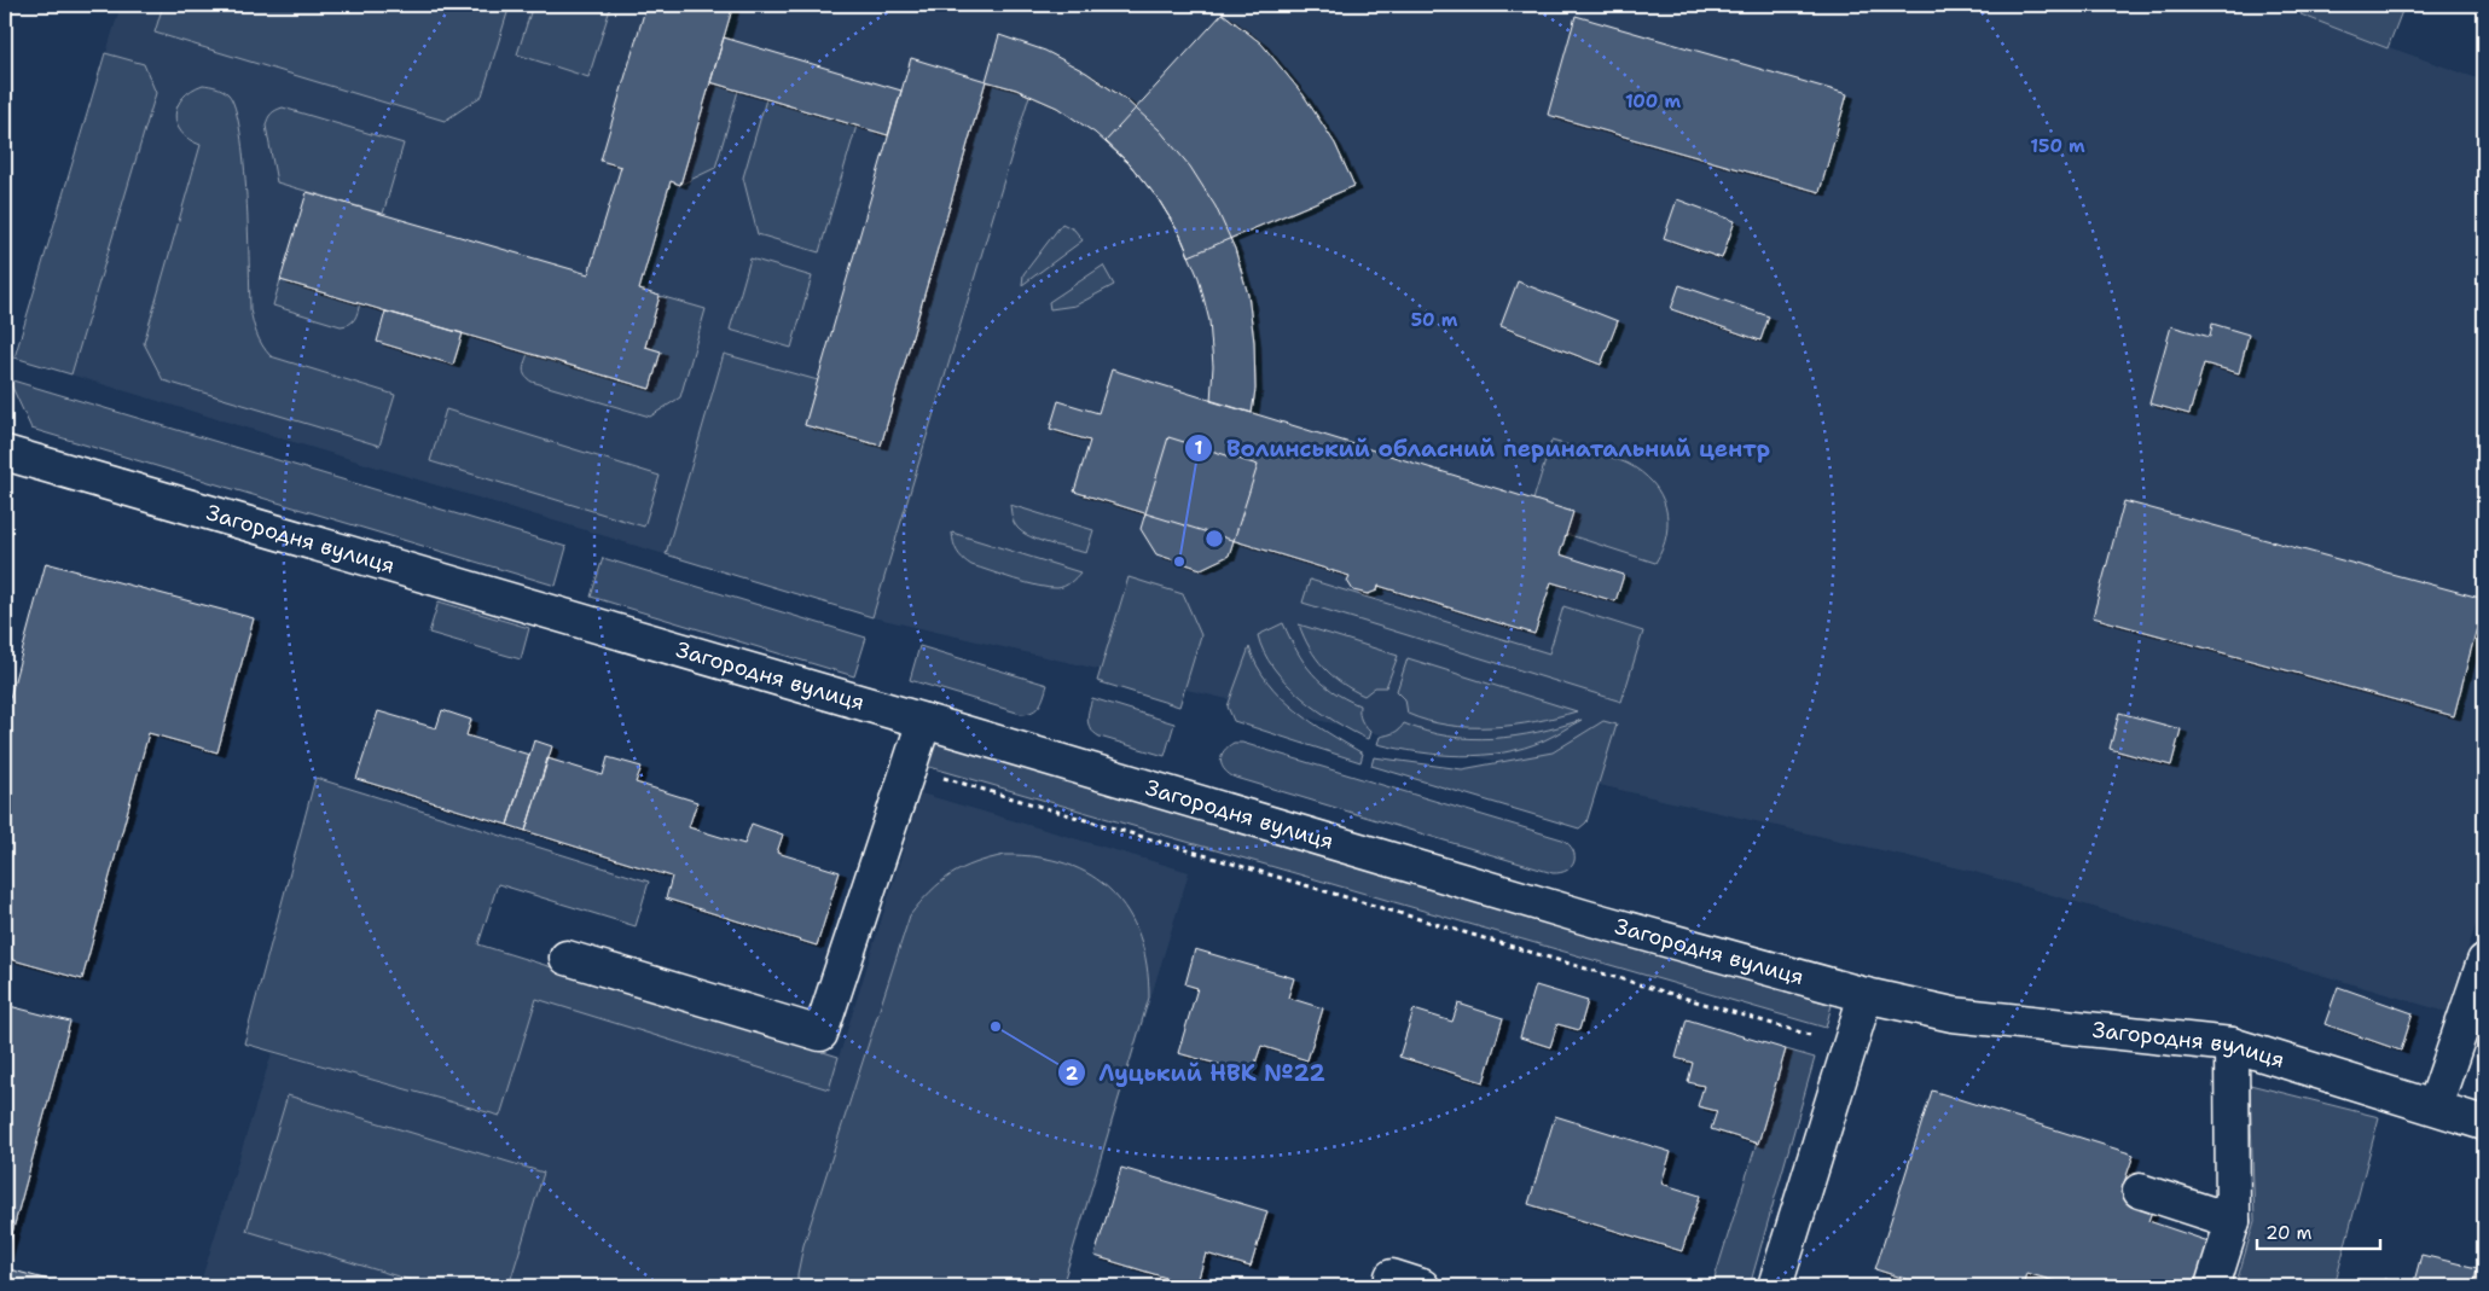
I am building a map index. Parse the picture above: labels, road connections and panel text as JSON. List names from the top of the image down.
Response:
{
  "streets": {
    "street": ["Загородня вулиця"]
  },
  "places": ["Волинський обласний перинатальний центр", "Луцький НВК №22"],
  "scale_bar": "20 m",
  "rings": ["100 m", "150 m", "50 m"]
}
